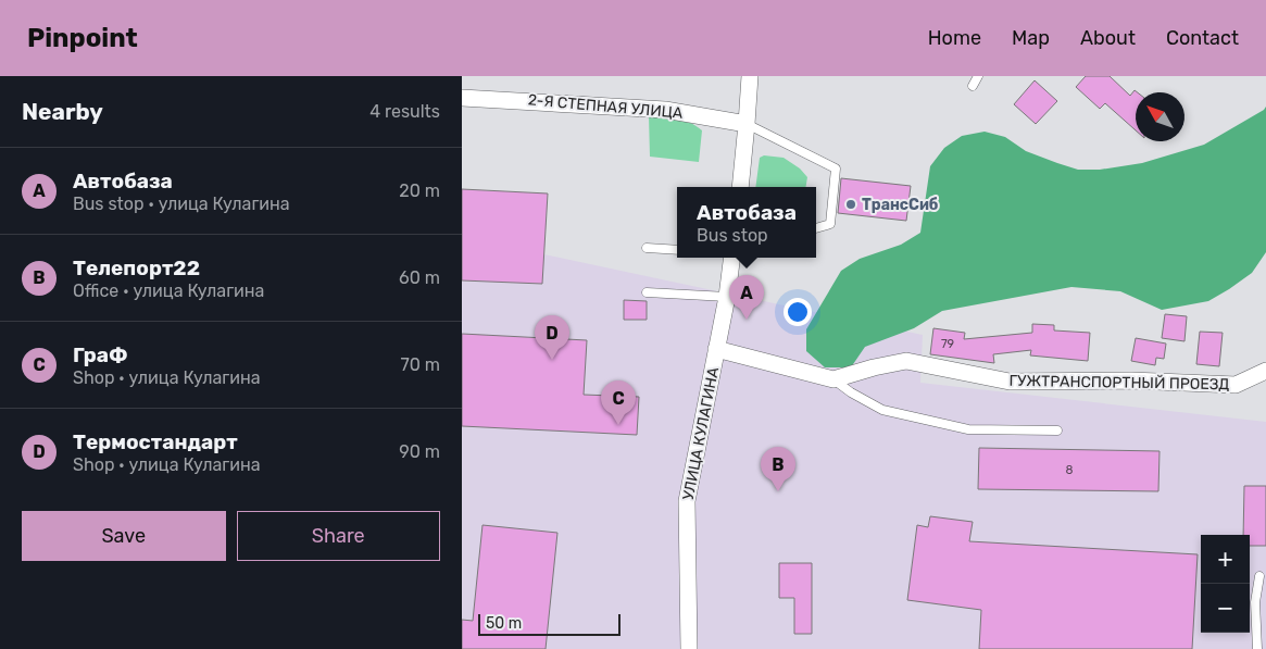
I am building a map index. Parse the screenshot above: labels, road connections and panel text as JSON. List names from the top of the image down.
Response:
{
  "streets": {
    "street": ["2-Я СТЕПНАЯ УЛИЦА", "ГУЖТРАНСПОРТНЫЙ ПРОЕЗД", "УЛИЦА КУЛАГИНА"]
  },
  "places": ["ТрансСиб"],
  "house_numbers": ["79", "8"],
  "scale_bar": "50 m",
  "north": "top left",
  "page": {
    "header": "Pinpoint",
    "nav": [
      "Home",
      "Map",
      "About",
      "Contact"
    ],
    "heading": ["Nearby", "4 results"],
    "list": [
      {
        "mark": "A",
        "name": "Автобаза",
        "note": "Bus stop · улица Кулагина",
        "value": "20 m"
      },
      {
        "mark": "B",
        "name": "Телепорт22",
        "note": "Office · улица Кулагина",
        "value": "60 m"
      },
      {
        "mark": "C",
        "name": "ГраФ",
        "note": "Shop · улица Кулагина",
        "value": "70 m"
      },
      {
        "mark": "D",
        "name": "Термостандарт",
        "note": "Shop · улица Кулагина",
        "value": "90 m"
      }
    ],
    "popup": ["Автобаза", "Bus stop"],
    "pins": [
      "A",
      "D",
      "C",
      "B"
    ],
    "buttons": ["Save", "Share"],
    "map_buttons": ["+", "−"],
    "scale": "50 m"
  }
}
